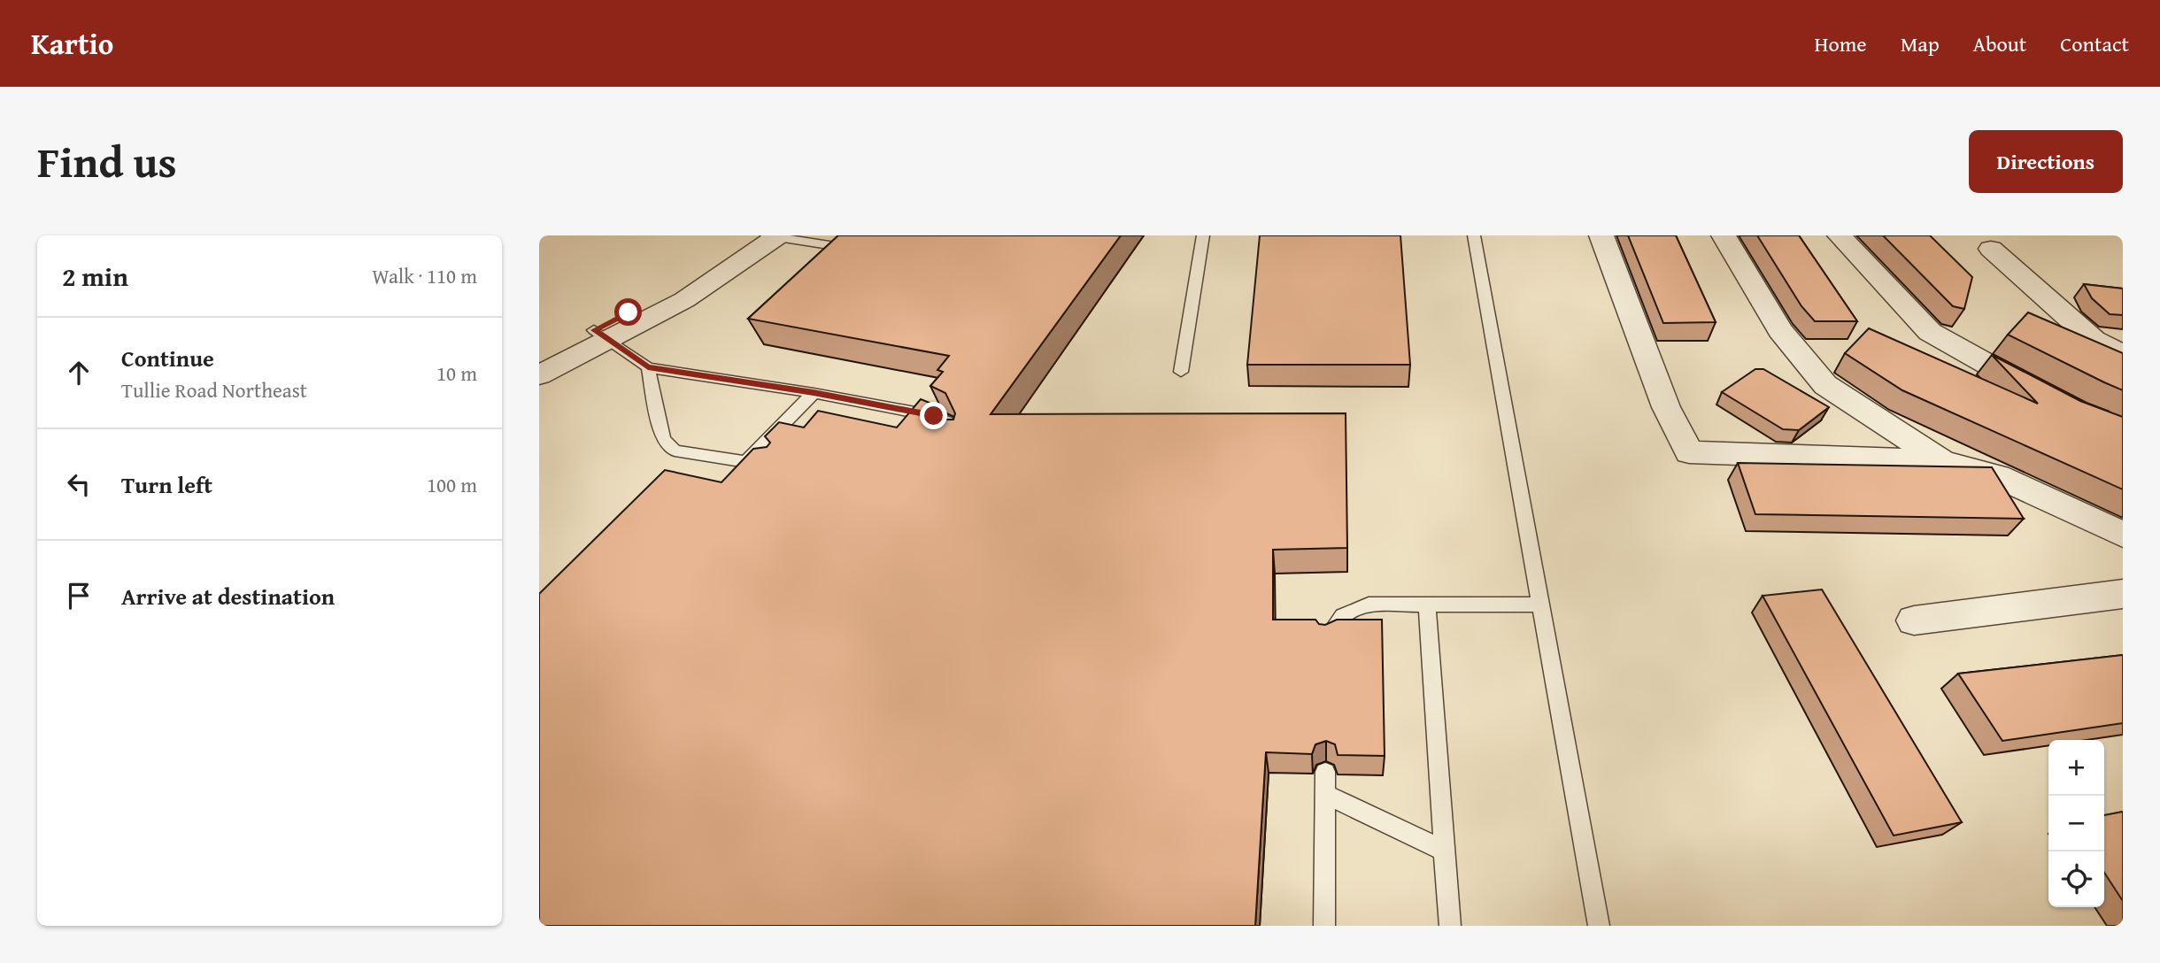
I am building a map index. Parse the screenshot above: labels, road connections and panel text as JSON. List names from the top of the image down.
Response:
{
  "page": {
    "header": "Kartio",
    "nav": [
      "Home",
      "Map",
      "About",
      "Contact"
    ],
    "title": "Find us",
    "buttons": "Directions",
    "heading": ["2 min", "Walk · 110 m"],
    "list": [
      ["Continue", "Tullie Road Northeast", "10 m"],
      ["Turn left", "100 m"],
      "Arrive at destination"
    ],
    "map_buttons": ["+", "−"]
  }
}
